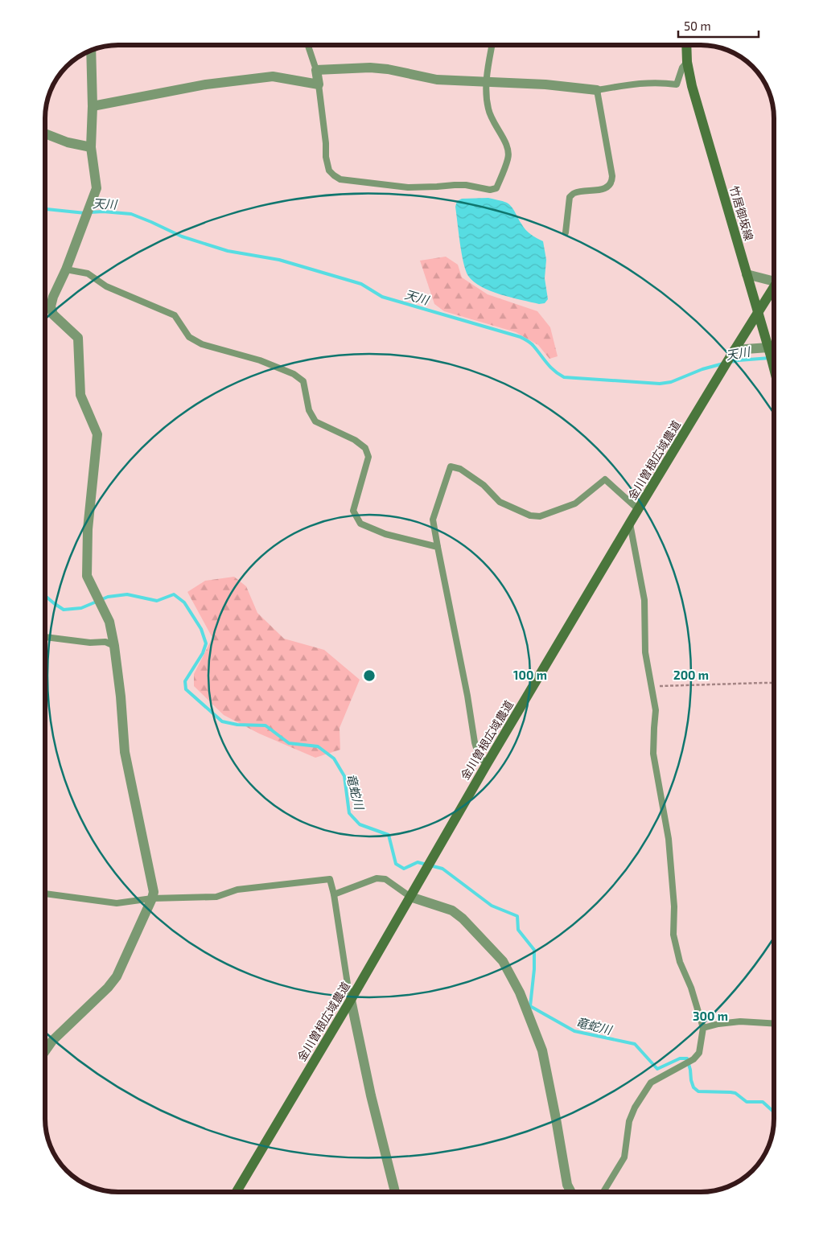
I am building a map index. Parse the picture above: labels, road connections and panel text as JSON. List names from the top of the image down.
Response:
{
  "streets": {
    "street": ["竹居御坂線", "金川曽根広域農道"]
  },
  "crossings": [
    ["竹居御坂線", "金川曽根広域農道"]
  ],
  "water": ["天川", "竜蛇川"],
  "scale_bar": "50 m",
  "rings": ["100 m", "200 m", "300 m"]
}
